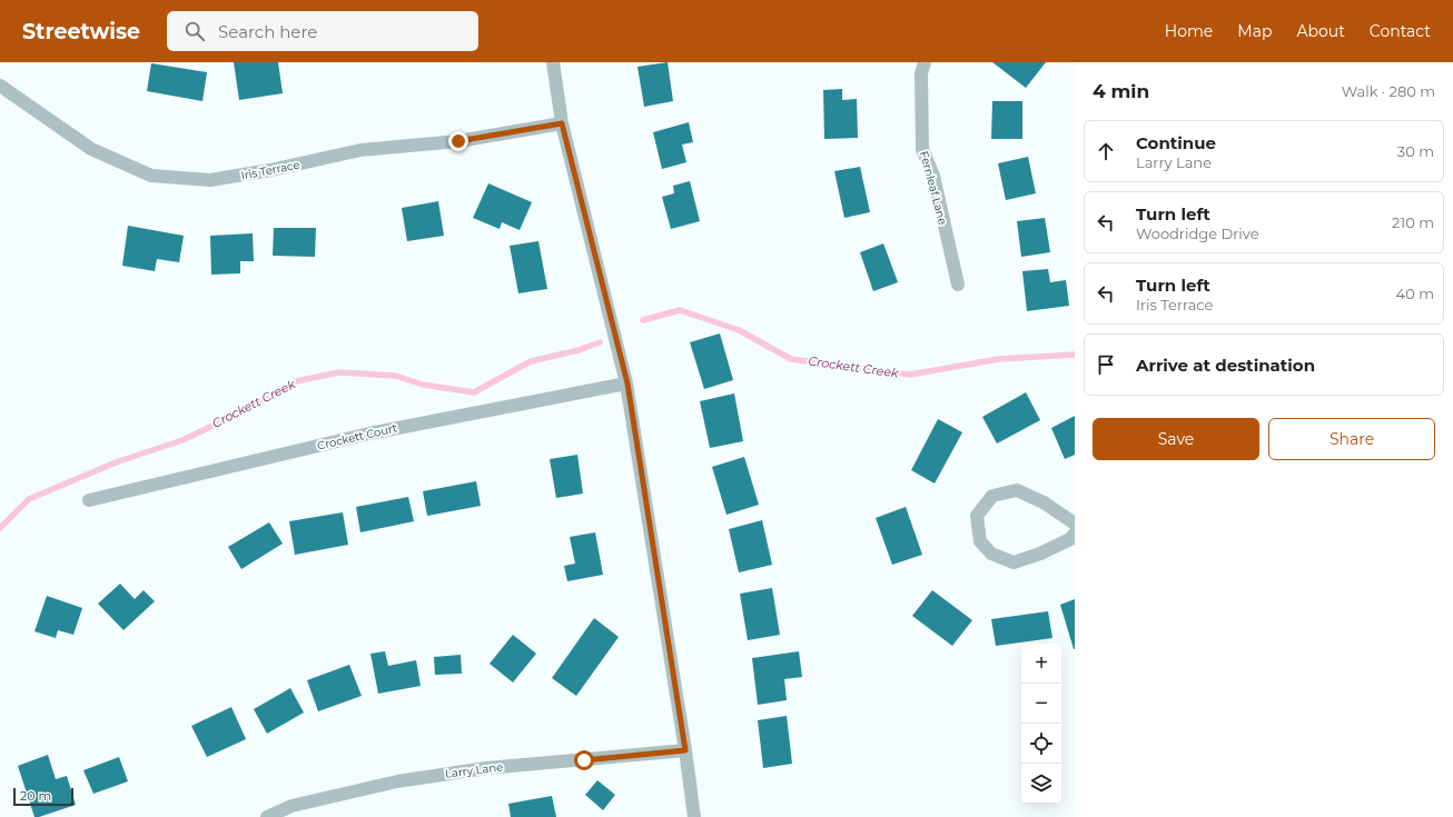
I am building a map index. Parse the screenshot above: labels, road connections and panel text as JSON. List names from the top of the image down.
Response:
{
  "streets": {
    "street": [
      "Iris Terrace",
      "Fernleaf Lane",
      "Crockett Court",
      "Larry Lane"
    ]
  },
  "water": ["Crockett Creek"],
  "scale_bar": "20 m",
  "page": {
    "header": "Streetwise",
    "search": "Search here",
    "nav": [
      "Home",
      "Map",
      "About",
      "Contact"
    ],
    "heading": ["4 min", "Walk · 280 m"],
    "list": [
      ["Continue", "Larry Lane", "30 m"],
      ["Turn left", "Woodridge Drive", "210 m"],
      ["Turn left", "Iris Terrace", "40 m"],
      "Arrive at destination"
    ],
    "buttons": ["Save", "Share"],
    "map_buttons": ["+", "−"],
    "scale": "20 m"
  }
}
